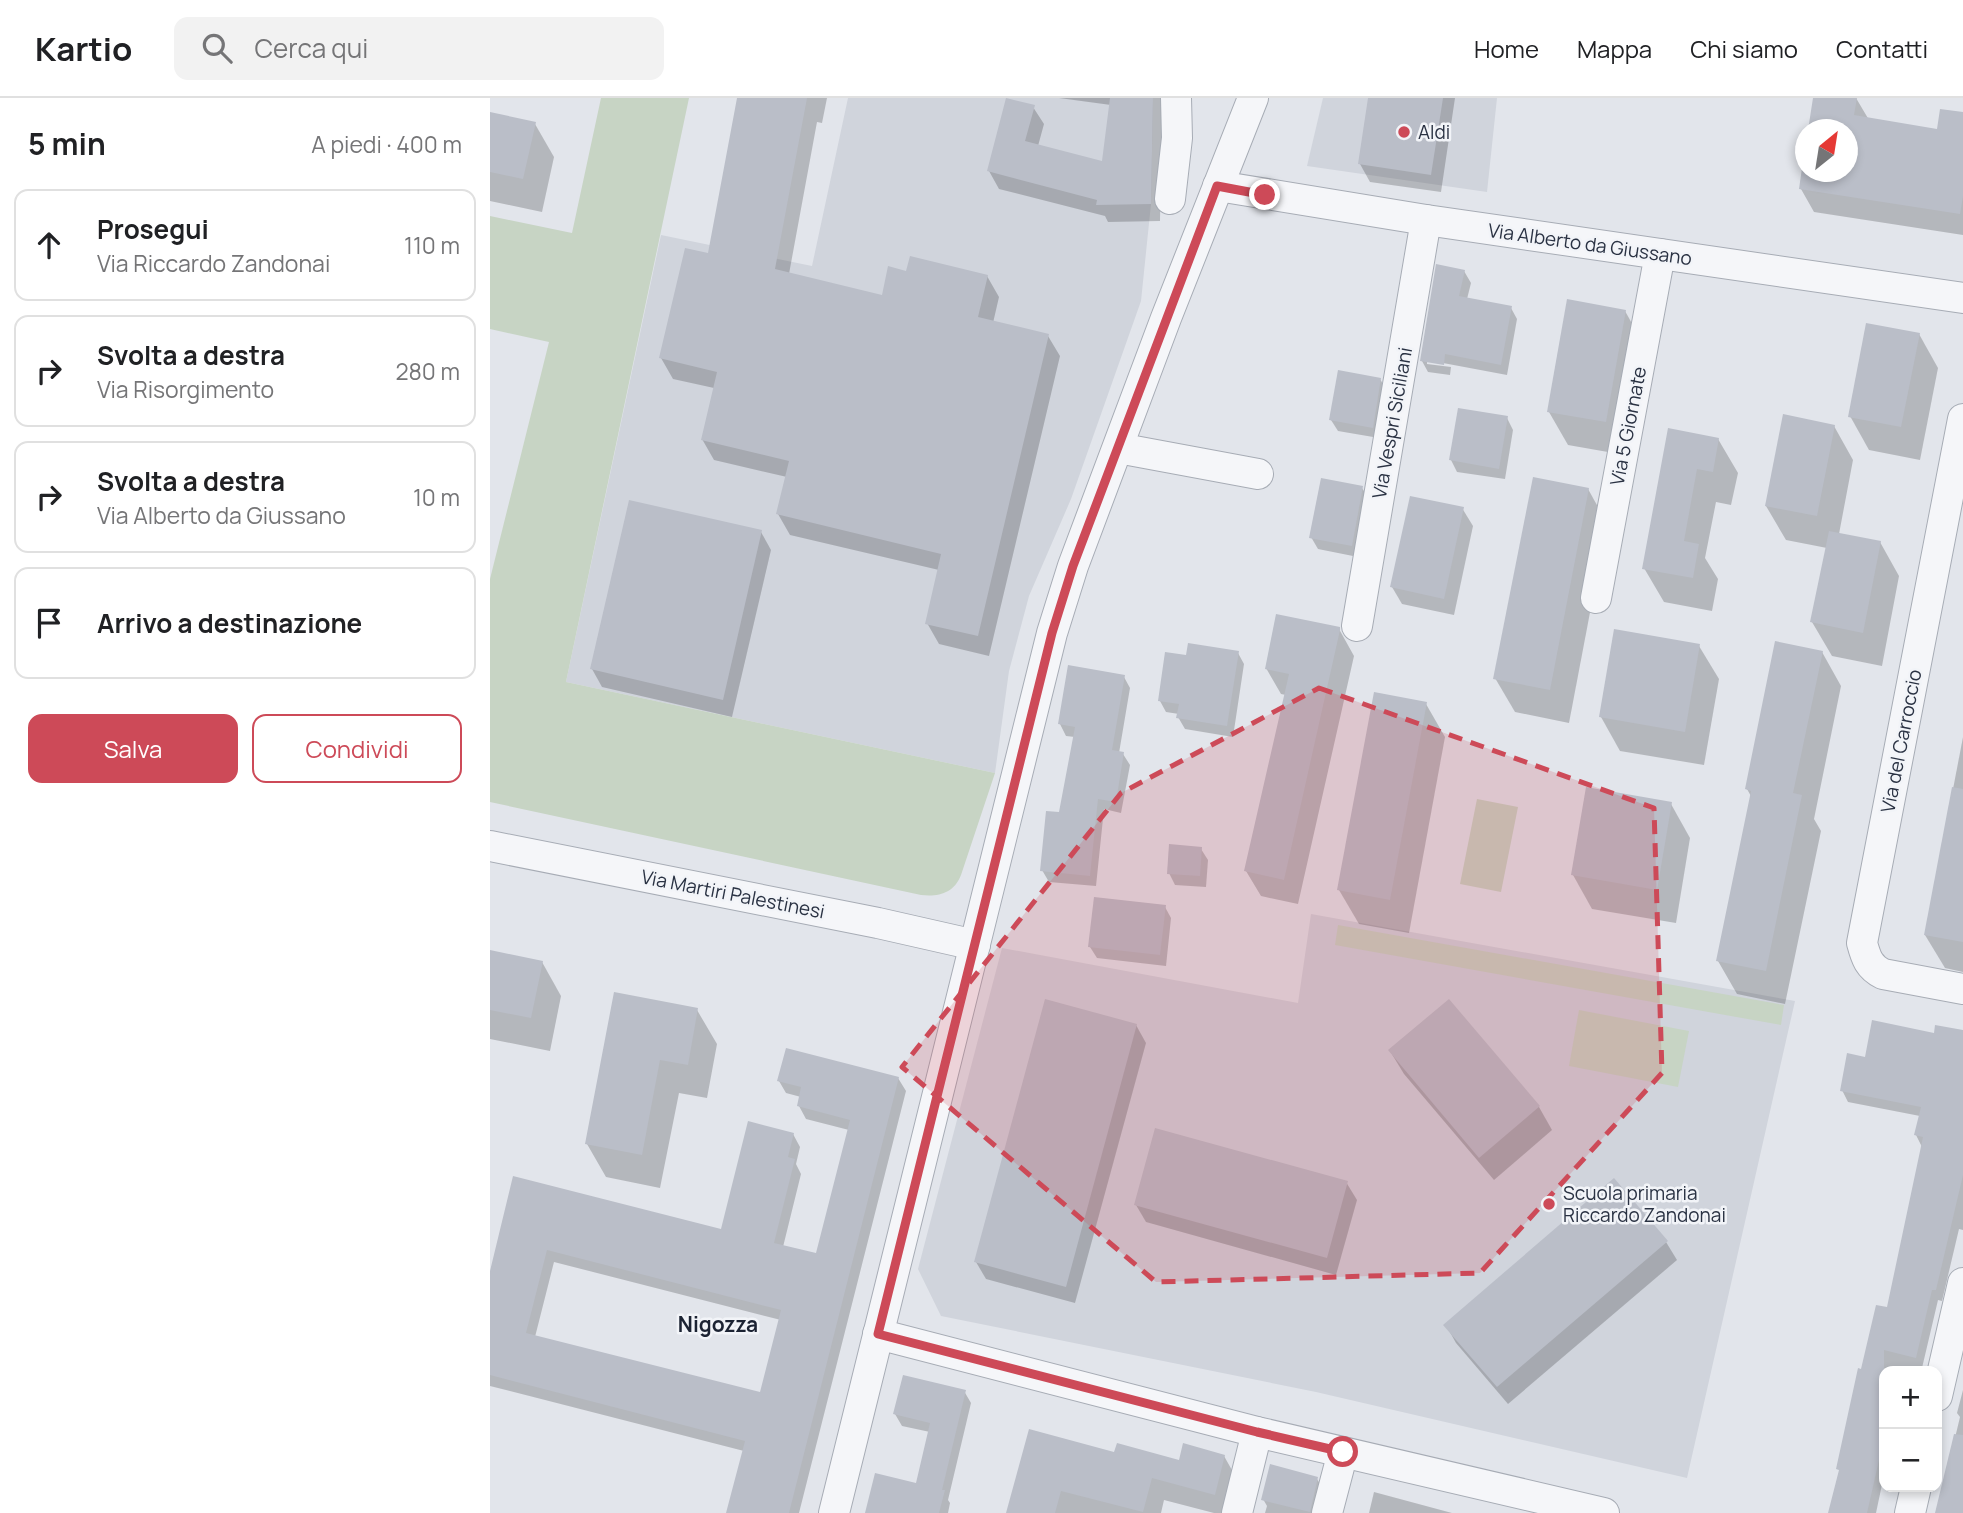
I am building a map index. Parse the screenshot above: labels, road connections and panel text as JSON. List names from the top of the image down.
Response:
{
  "streets": {
    "street": [
      "Via Alberto da Giussano",
      "Via Vespri Siciliani",
      "Via 5 Giornate",
      "Via del Carroccio",
      "Via Martiri Palestinesi"
    ]
  },
  "crossings": [
    ["Via Alberto da Giussano", "Via Vespri Siciliani"],
    ["Via Alberto da Giussano", "Via 5 Giornate"]
  ],
  "districts": ["Nigozza"],
  "places": ["Aldi", "Scuola primaria Riccardo Zandonai"],
  "north": "top right",
  "page": {
    "header": "Kartio",
    "search": "Cerca qui",
    "nav": [
      "Home",
      "Mappa",
      "Chi siamo",
      "Contatti"
    ],
    "heading": ["5 min", "A piedi · 400 m"],
    "list": [
      ["Prosegui", "Via Riccardo Zandonai", "110 m"],
      ["Svolta a destra", "Via Risorgimento", "280 m"],
      ["Svolta a destra", "Via Alberto da Giussano", "10 m"],
      "Arrivo a destinazione"
    ],
    "buttons": ["Salva", "Condividi"],
    "map_buttons": ["+", "−"]
  }
}
